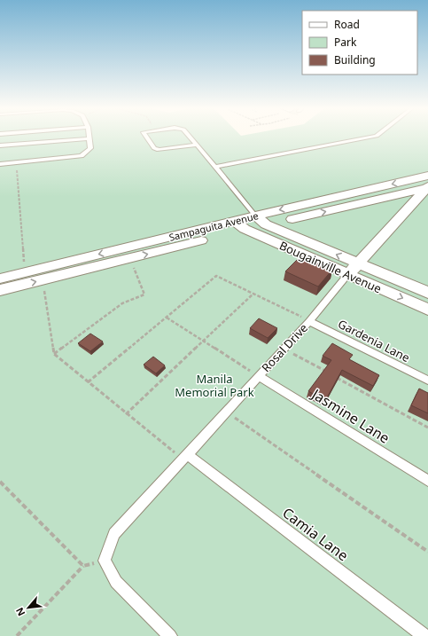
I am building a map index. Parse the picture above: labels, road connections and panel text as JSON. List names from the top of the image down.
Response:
{
  "streets": {
    "street": ["Sampaguita Avenue", "Bougainville Avenue", "Rosal Drive"],
    "lane": ["Gardenia Lane", "Jasmine Lane", "Camia Lane"]
  },
  "crossings": [
    ["Sampaguita Avenue", "Bougainville Avenue"],
    ["Sampaguita Avenue", "Rosal Drive"],
    ["Bougainville Avenue", "Rosal Drive"],
    ["Gardenia Lane", "Rosal Drive"],
    ["Rosal Drive", "Jasmine Lane"],
    ["Rosal Drive", "Camia Lane"]
  ],
  "parks": ["Manila Memorial Park"],
  "legend": ["Road", "Park", "Building"],
  "north": "bottom left"
}
